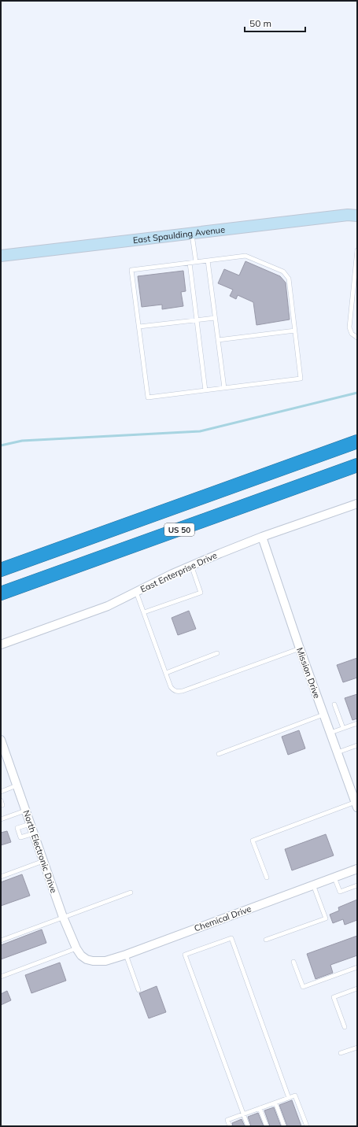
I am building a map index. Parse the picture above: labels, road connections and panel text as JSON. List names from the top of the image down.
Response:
{
  "streets": {
    "highway": ["US 50"],
    "street": [
      "East Spaulding Avenue",
      "East Enterprise Drive",
      "Mission Drive",
      "North Electronic Drive",
      "Chemical Drive"
    ]
  },
  "crossings": [
    ["East Enterprise Drive", "Mission Drive"],
    ["North Electronic Drive", "Chemical Drive"]
  ],
  "scale_bar": "50 m"
}
